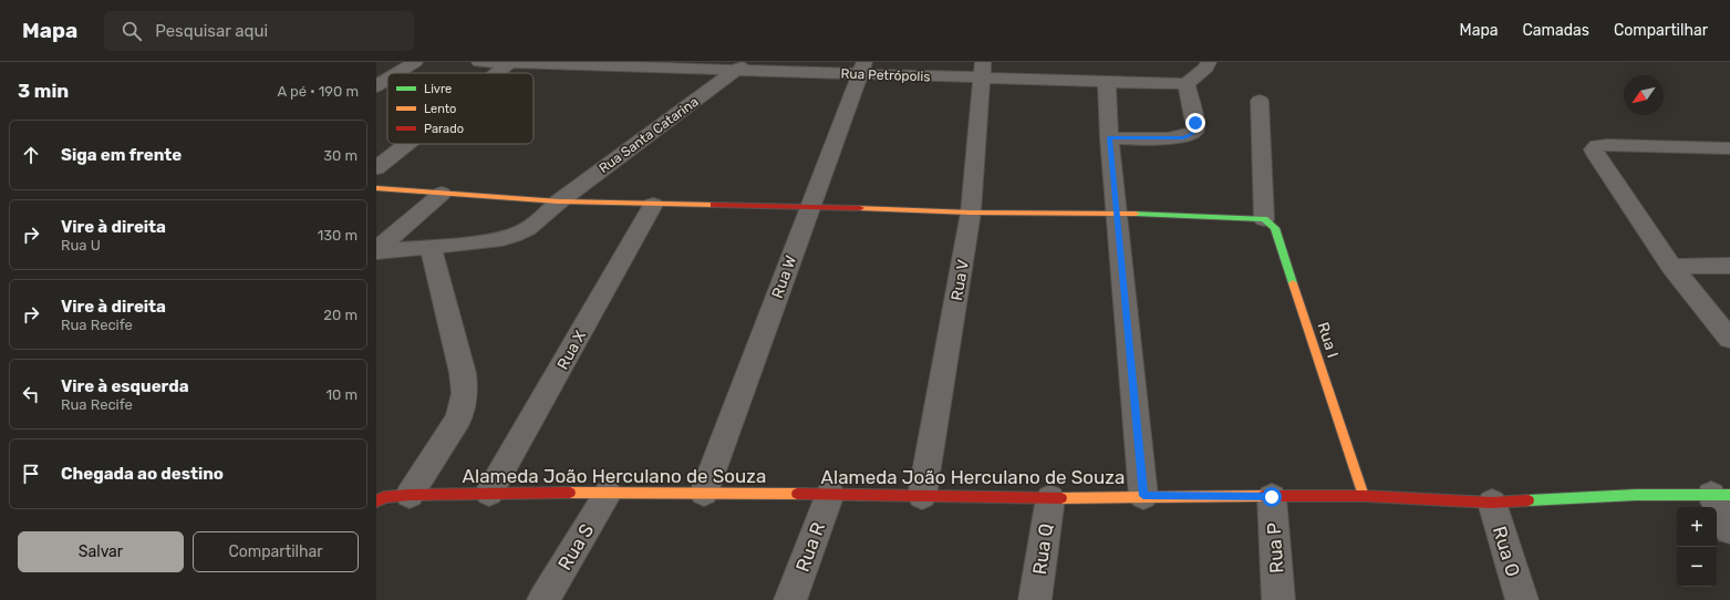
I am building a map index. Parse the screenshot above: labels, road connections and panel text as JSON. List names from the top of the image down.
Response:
{
  "streets": {
    "street": [
      "Rua Petrópolis",
      "Rua Santa Catarina",
      "Rua W",
      "Rua V",
      "Rua I",
      "Rua X",
      "Alameda João Herculano de Souza",
      "Rua S",
      "Rua R",
      "Rua P",
      "Rua Q",
      "Rua O"
    ]
  },
  "crossings": [
    ["Rua Petrópolis", "Rua Santa Catarina"],
    ["Rua Petrópolis", "Rua W"],
    ["Rua Petrópolis", "Rua V"],
    ["Rua W", "Alameda João Herculano de Souza"],
    ["Rua V", "Alameda João Herculano de Souza"],
    ["Rua I", "Alameda João Herculano de Souza"],
    ["Rua X", "Alameda João Herculano de Souza"],
    ["Alameda João Herculano de Souza", "Rua S"],
    ["Alameda João Herculano de Souza", "Rua R"],
    ["Alameda João Herculano de Souza", "Rua P"],
    ["Alameda João Herculano de Souza", "Rua Q"],
    ["Alameda João Herculano de Souza", "Rua O"]
  ],
  "legend": ["Livre", "Lento", "Parado"],
  "north": "bottom left",
  "page": {
    "header": "Mapa",
    "search": "Pesquisar aqui",
    "nav": ["Mapa", "Camadas", "Compartilhar"],
    "heading": ["3 min", "A pé · 190 m"],
    "list": [
      ["Siga em frente", "30 m"],
      ["Vire à direita", "Rua U", "130 m"],
      ["Vire à direita", "Rua Recife", "20 m"],
      ["Vire à esquerda", "Rua Recife", "10 m"],
      "Chegada ao destino"
    ],
    "map_buttons": ["+", "−"],
    "buttons": ["Salvar", "Compartilhar"]
  }
}
